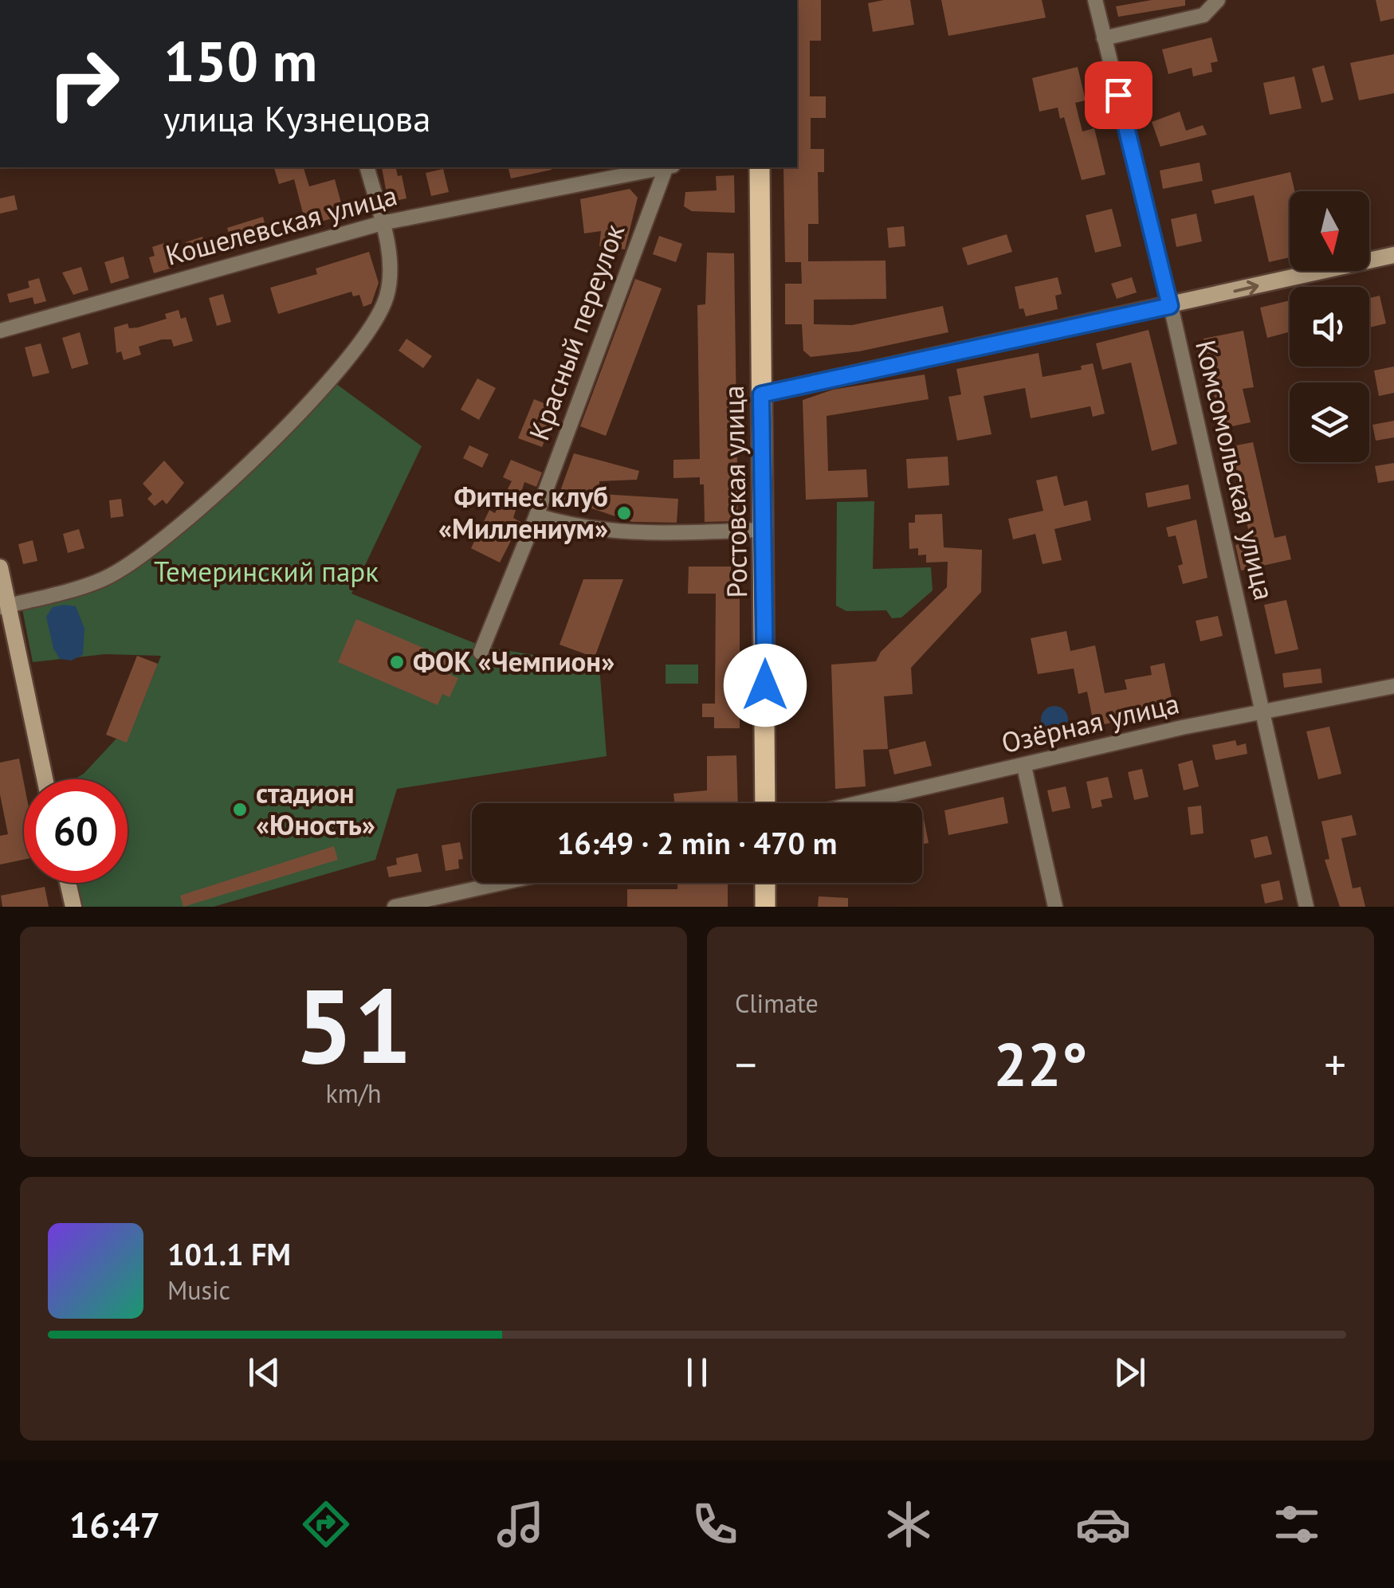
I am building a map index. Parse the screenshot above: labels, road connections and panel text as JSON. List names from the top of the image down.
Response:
{
  "streets": {
    "main road": ["Ростовская улица"],
    "street": [
      "Кошелевская улица",
      "Красный переулок",
      "Комсомольская улица",
      "Озёрная улица"
    ]
  },
  "crossings": [
    ["Комсомольская улица", "Озёрная улица"]
  ],
  "parks": ["Темеринский парк"],
  "places": ["Фитнес клуб «Миллениум»", "ФОК «Чемпион»", "стадион «Юность»"],
  "north": "bottom",
  "page": {
    "turn": ["150 m", "улица Кузнецова"],
    "limit": "60",
    "trip": "16:49 · 2 min · 470 m",
    "tile": [
      ["51", "km/h"],
      "Climate"
    ],
    "heat": ["−", "22°", "+"],
    "song": ["101.1 FM", "Music"],
    "tabs": "16:47"
  }
}
